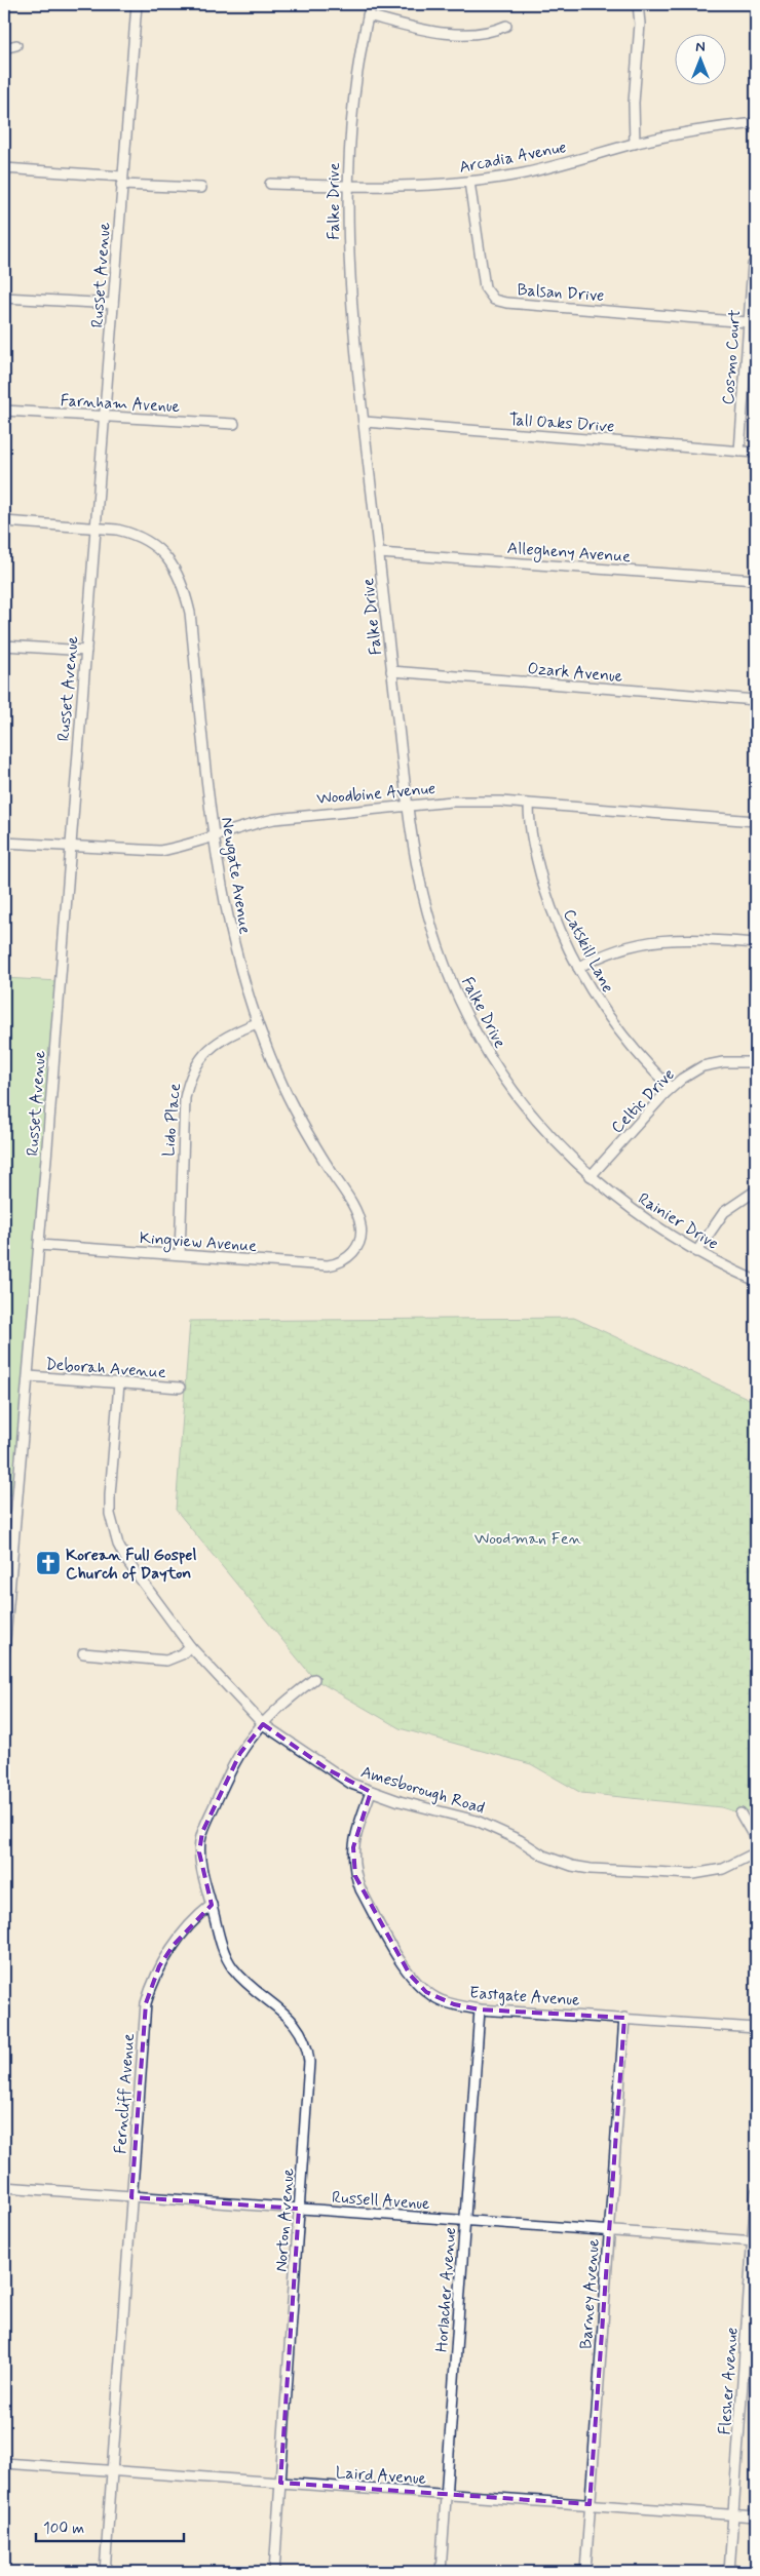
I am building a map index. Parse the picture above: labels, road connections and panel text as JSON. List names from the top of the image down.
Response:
{
  "streets": {
    "street": [
      "Arcadia Avenue",
      "Falke Drive",
      "Russet Avenue",
      "Balsan Drive",
      "Cosmo Court",
      "Farnham Avenue",
      "Tall Oaks Drive",
      "Allegheny Avenue",
      "Ozark Avenue",
      "Woodbine Avenue",
      "Newgate Avenue",
      "Catskill Lane",
      "Celtic Drive",
      "Lido Place",
      "Rainier Drive",
      "Kingview Avenue",
      "Deborah Avenue",
      "Amesborough Road",
      "Eastgate Avenue",
      "Ferncliff Avenue",
      "Russell Avenue",
      "Norton Avenue",
      "Horlacher Avenue",
      "Barney Avenue",
      "Flesher Avenue",
      "Laird Avenue"
    ]
  },
  "crossings": [
    ["Arcadia Avenue", "Falke Drive"],
    ["Arcadia Avenue", "Balsan Drive"],
    ["Falke Drive", "Tall Oaks Drive"],
    ["Falke Drive", "Allegheny Avenue"],
    ["Falke Drive", "Ozark Avenue"],
    ["Falke Drive", "Woodbine Avenue"],
    ["Falke Drive", "Celtic Drive"],
    ["Falke Drive", "Rainier Drive"],
    ["Russet Avenue", "Farnham Avenue"],
    ["Russet Avenue", "Woodbine Avenue"],
    ["Russet Avenue", "Newgate Avenue"],
    ["Russet Avenue", "Kingview Avenue"],
    ["Russet Avenue", "Deborah Avenue"],
    ["Balsan Drive", "Cosmo Court"],
    ["Cosmo Court", "Tall Oaks Drive"],
    ["Woodbine Avenue", "Newgate Avenue"],
    ["Woodbine Avenue", "Catskill Lane"],
    ["Newgate Avenue", "Lido Place"],
    ["Newgate Avenue", "Kingview Avenue"],
    ["Catskill Lane", "Celtic Drive"],
    ["Celtic Drive", "Rainier Drive"],
    ["Lido Place", "Kingview Avenue"],
    ["Deborah Avenue", "Amesborough Road"],
    ["Amesborough Road", "Eastgate Avenue"],
    ["Eastgate Avenue", "Horlacher Avenue"],
    ["Eastgate Avenue", "Barney Avenue"],
    ["Ferncliff Avenue", "Russell Avenue"],
    ["Ferncliff Avenue", "Norton Avenue"],
    ["Ferncliff Avenue", "Laird Avenue"],
    ["Russell Avenue", "Norton Avenue"],
    ["Russell Avenue", "Horlacher Avenue"],
    ["Russell Avenue", "Barney Avenue"],
    ["Russell Avenue", "Flesher Avenue"],
    ["Norton Avenue", "Laird Avenue"],
    ["Horlacher Avenue", "Laird Avenue"],
    ["Barney Avenue", "Laird Avenue"],
    ["Flesher Avenue", "Laird Avenue"]
  ],
  "parks": ["Woodman Fen"],
  "places": {
    "church": ["Korean Full Gospel Church of Dayton"]
  },
  "scale_bar": "100 m",
  "north": "top"
}
